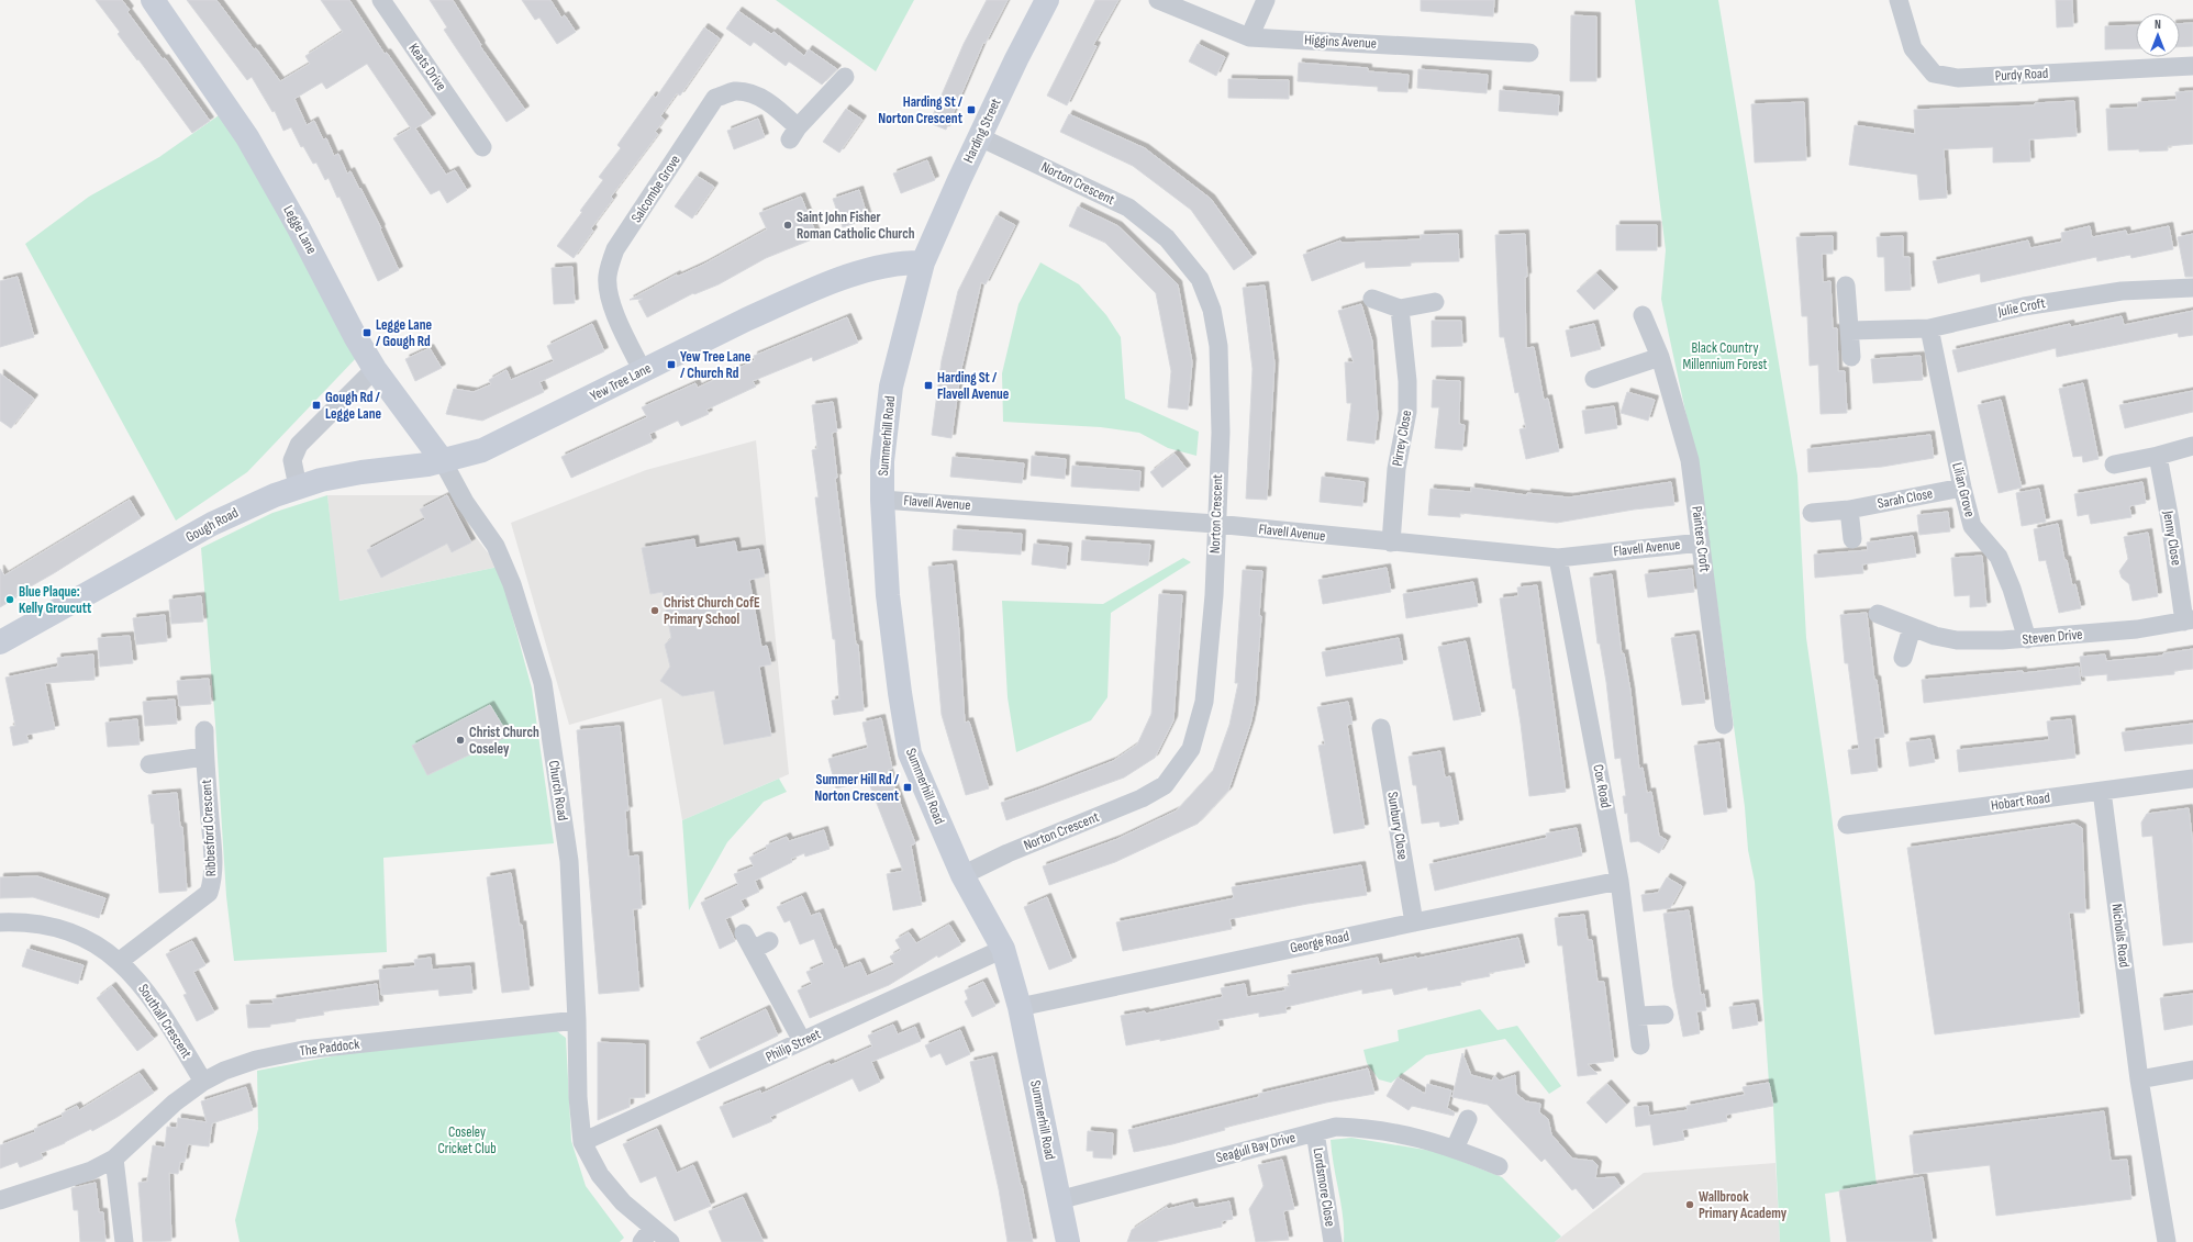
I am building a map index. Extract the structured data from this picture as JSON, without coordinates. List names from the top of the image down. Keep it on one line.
{"streets":{"main road":["Harding Street","Legge Lane","Yew Tree Lane","Summerhill Road","Gough Road"],"street":["Higgins Avenue","Keats Drive","Purdy Road","Norton Crescent","Salcombe Grove","Julie Croft","Pirrey Close","Lilian Grove","Sarah Close","Flavell Avenue","Jenny Close","Painters Croft","Steven Drive","Cox Road","Church Road","Hobart Road","Sunbury Close","Ribbesford Crescent","Nicholls Road","George Road","Southall Crescent","Philip Street","The Paddock","Seagull Bay Drive","Lordsmore Close"]},"crossings":[["Harding Street","Norton Crescent"],["Harding Street","Yew Tree Lane"],["Harding Street","Summerhill Road"],["Norton Crescent","Summerhill Road"],["Norton Crescent","Flavell Avenue"],["Salcombe Grove","Yew Tree Lane"],["Legge Lane","Yew Tree Lane"],["Legge Lane","Gough Road"],["Legge Lane","Church Road"],["Julie Croft","Lilian Grove"],["Yew Tree Lane","Summerhill Road"],["Yew Tree Lane","Gough Road"],["Yew Tree Lane","Church Road"],["Summerhill Road","Flavell Avenue"],["Summerhill Road","George Road"],["Summerhill Road","Philip Street"],["Summerhill Road","Seagull Bay Drive"],["Pirrey Close","Flavell Avenue"],["Lilian Grove","Sarah Close"],["Lilian Grove","Steven Drive"],["Flavell Avenue","Painters Croft"],["Flavell Avenue","Cox Road"],["Gough Road","Church Road"],["Jenny Close","Steven Drive"],["Cox Road","George Road"],["Church Road","Philip Street"],["Church Road","The Paddock"],["Hobart Road","Nicholls Road"],["Sunbury Close","George Road"],["Ribbesford Crescent","Southall Crescent"],["Southall Crescent","The Paddock"],["Seagull Bay Drive","Lordsmore Close"]],"parks":["Black Country Millennium Forest","Coseley Cricket Club"],"places":{"transit":["Harding St / Norton Crescent","Legge Lane / Gough Rd","Yew Tree Lane / Church Rd","Harding St / Flavell Avenue","Gough Rd / Legge Lane","Summer Hill Rd / Norton Crescent"],"other":["Saint John Fisher Roman Catholic Church","Blue Plaque: Kelly Groucutt","Christ Church CofE Primary School","Christ Church Coseley","Wallbrook Primary Academy"]},"north":"top"}
